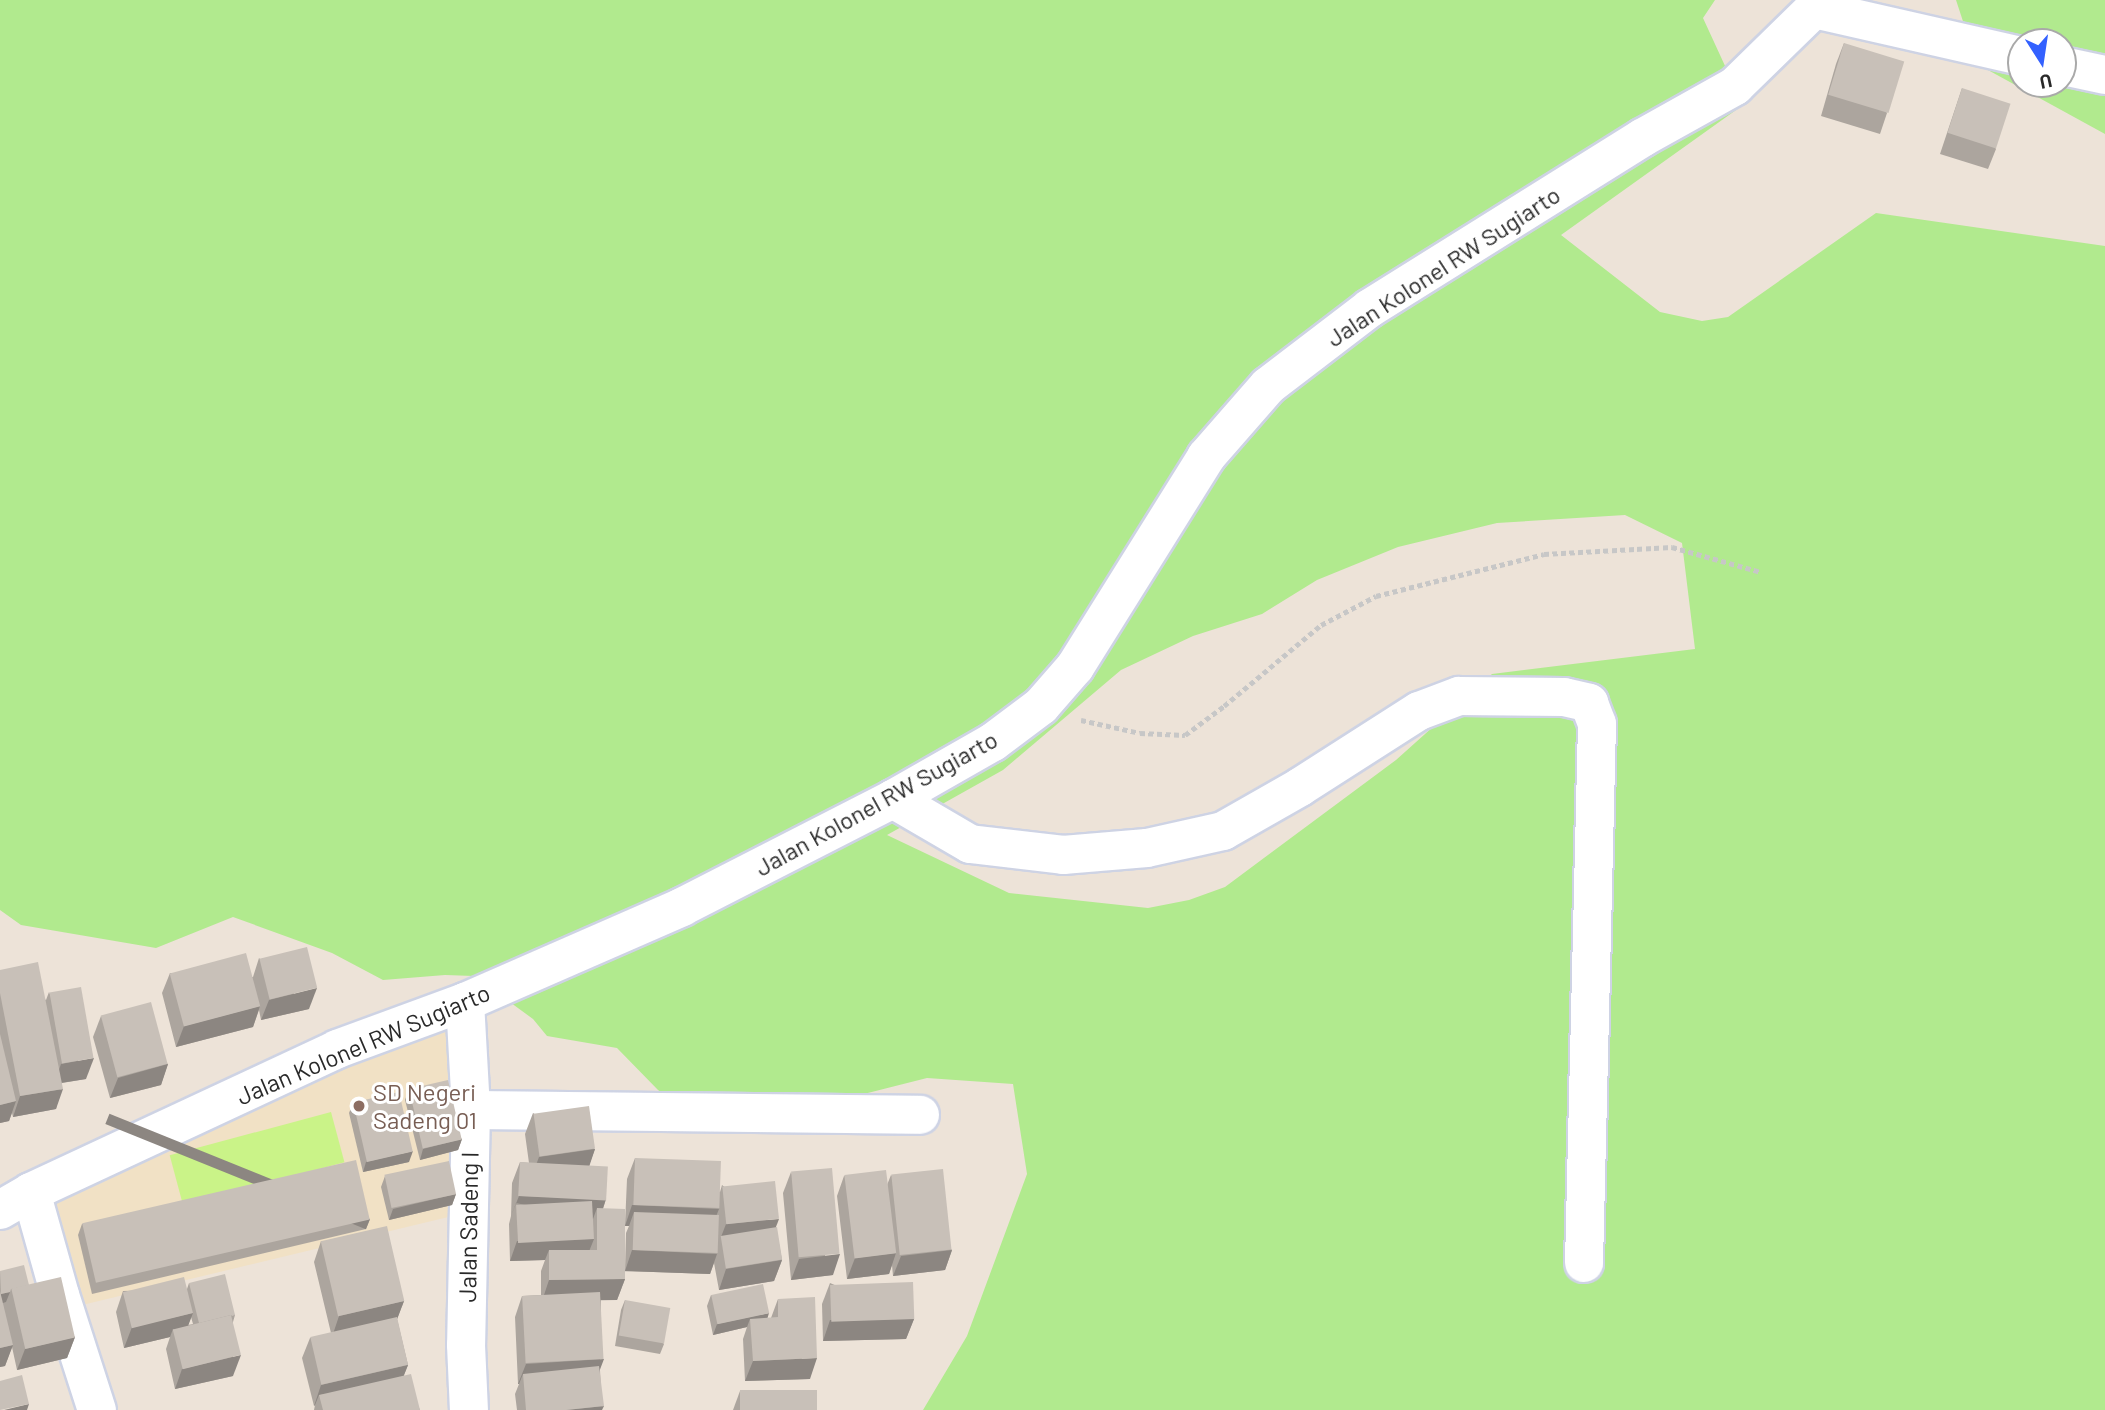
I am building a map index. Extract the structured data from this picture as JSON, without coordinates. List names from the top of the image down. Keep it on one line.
{"streets":{"street":["Jalan Kolonel RW Sugiarto","Jalan Sadeng I"]},"crossings":[["Jalan Kolonel RW Sugiarto","Jalan Sadeng I"]],"places":["SD Negeri Sadeng 01"],"north":"bottom"}
